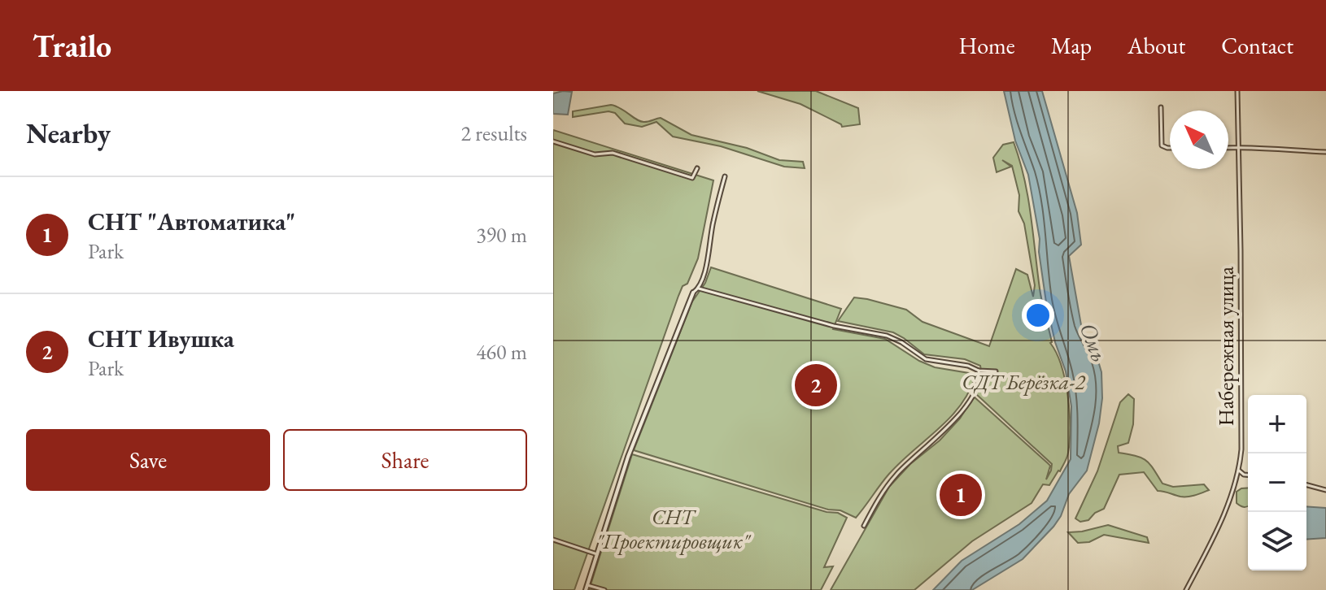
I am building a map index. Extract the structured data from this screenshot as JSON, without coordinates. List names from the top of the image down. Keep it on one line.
{"streets":{"street":["Набережная улица"]},"water":["Омь"],"parks":["СДТ Берёзка-2","СНТ \"Проектировщик\""],"north":"top left","page":{"header":"Trailo","nav":["Home","Map","About","Contact"],"heading":["Nearby","2 results"],"list":[{"mark":"1","name":"СНТ \"Автоматика\"","note":"Park","value":"390 m"},{"mark":"2","name":"СНТ Ивушка","note":"Park","value":"460 m"}],"pins":["2","1"],"map_buttons":["+","−"],"buttons":["Save","Share"]}}
